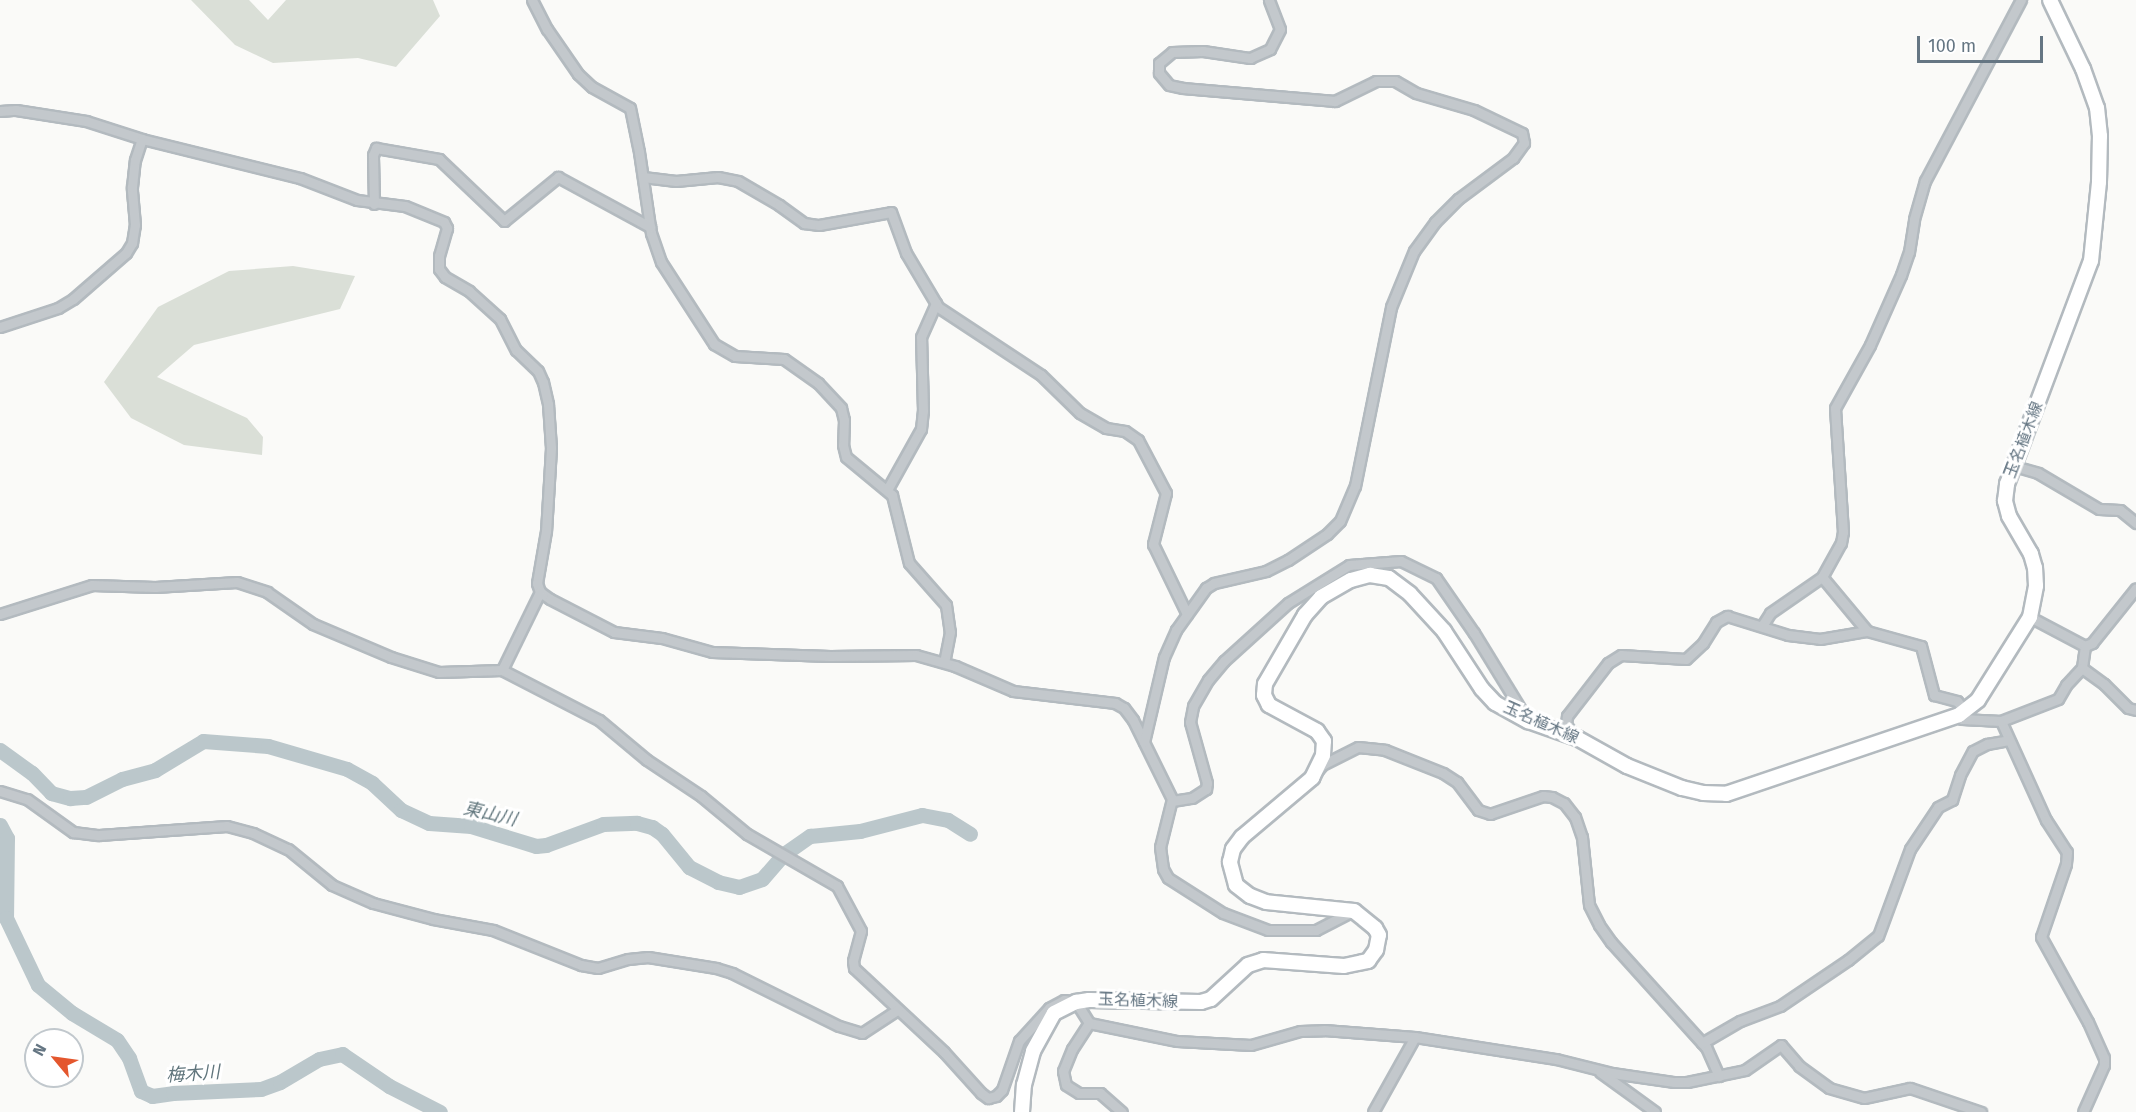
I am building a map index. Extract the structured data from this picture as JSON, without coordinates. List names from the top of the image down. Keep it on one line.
{"streets":{"main road":["玉名植木線"]},"water":["東山川","梅木川"],"scale_bar":"100 m","north":"top left"}
